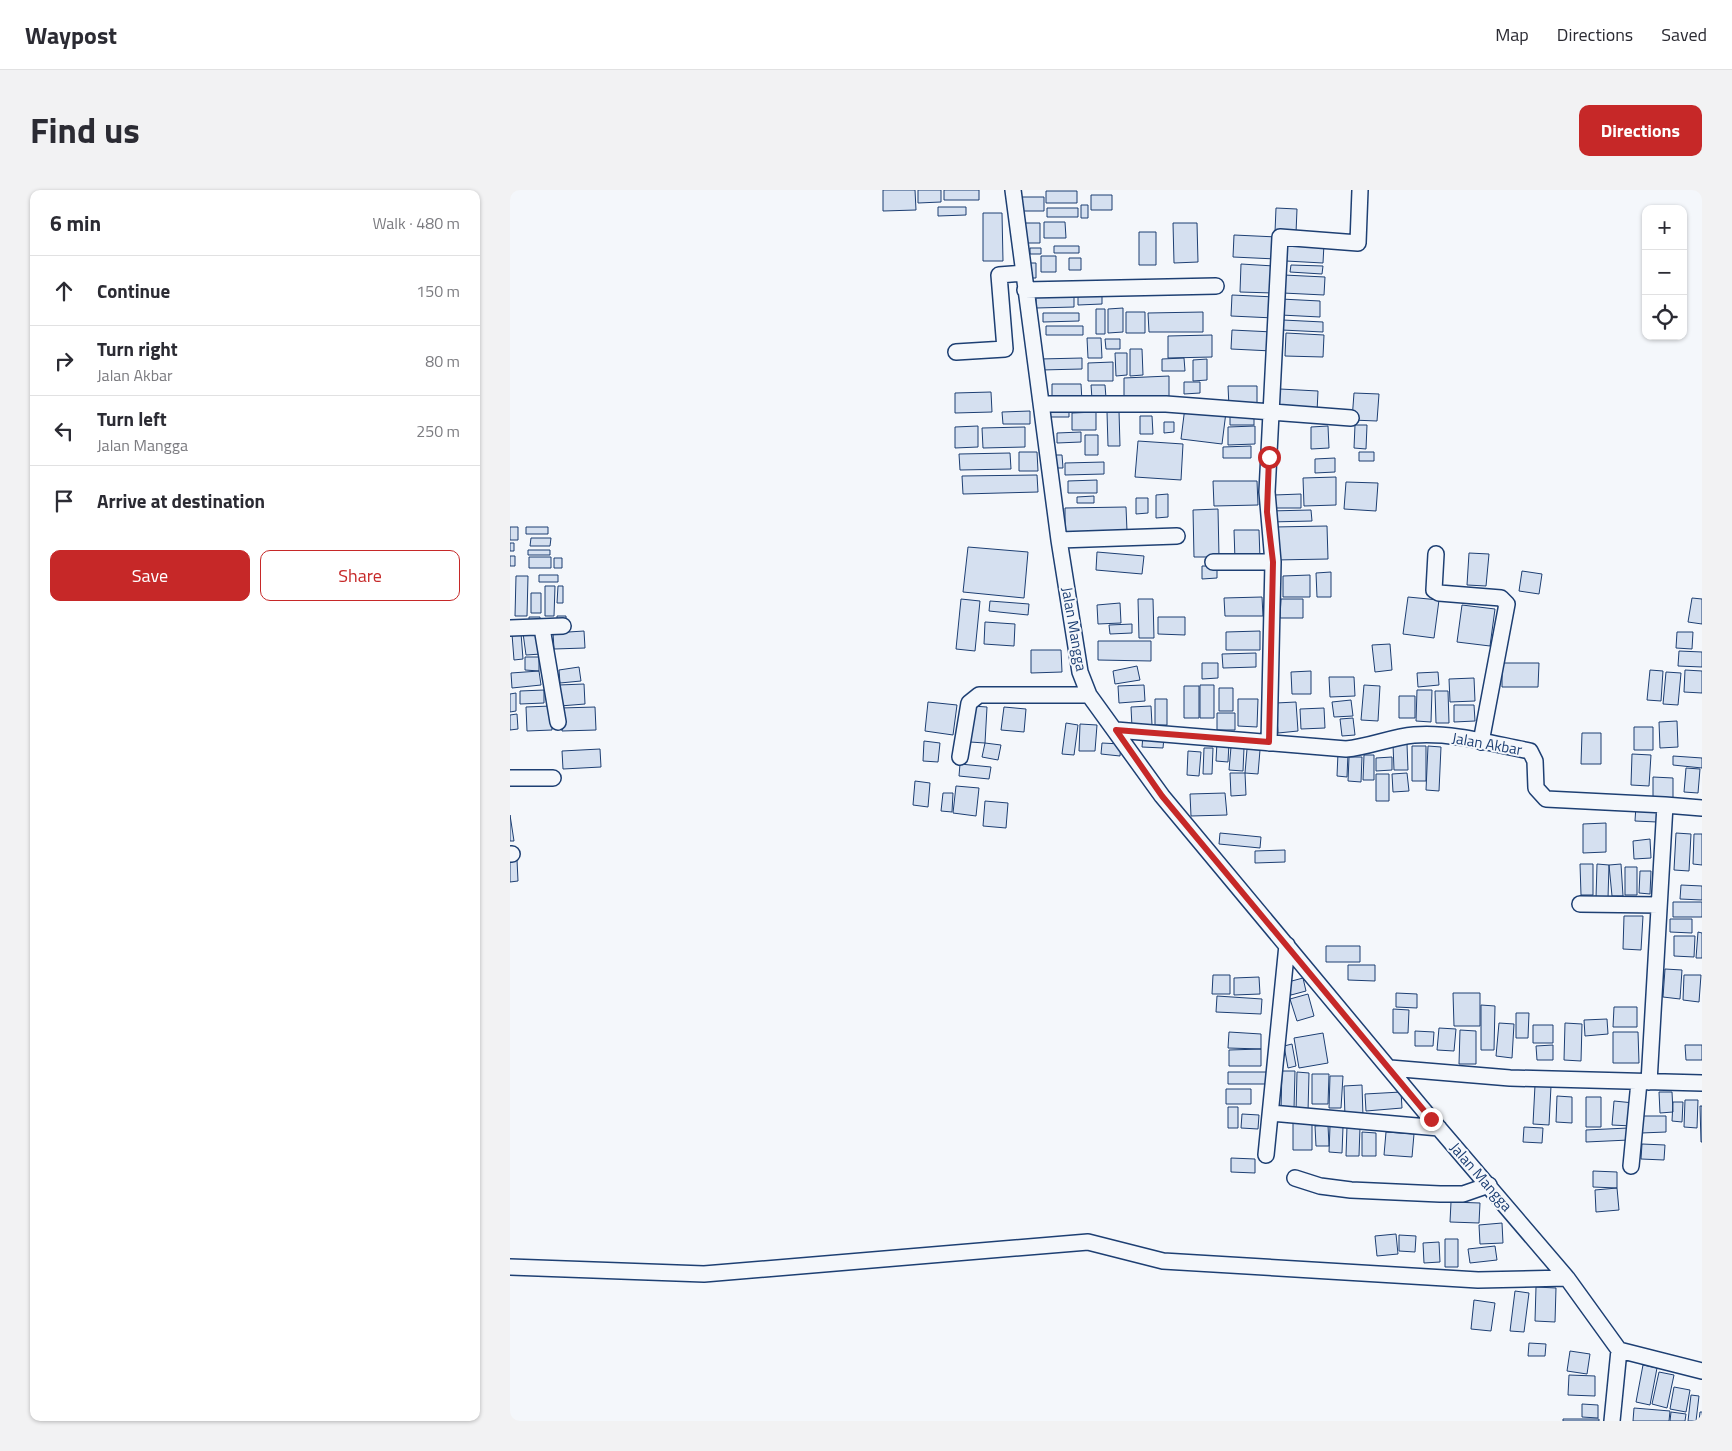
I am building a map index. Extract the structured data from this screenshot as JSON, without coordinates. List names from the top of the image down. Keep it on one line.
{"streets":{"street":["Jalan Mangga","Jalan Akbar"]},"crossings":[["Jalan Mangga","Jalan Akbar"]],"page":{"header":"Waypost","nav":["Map","Directions","Saved"],"title":"Find us","buttons":["Directions",["Save","Share"]],"heading":["6 min","Walk · 480 m"],"map_buttons":["+","−"],"list":[["Continue","150 m"],["Turn right","Jalan Akbar","80 m"],["Turn left","Jalan Mangga","250 m"],"Arrive at destination"]}}
